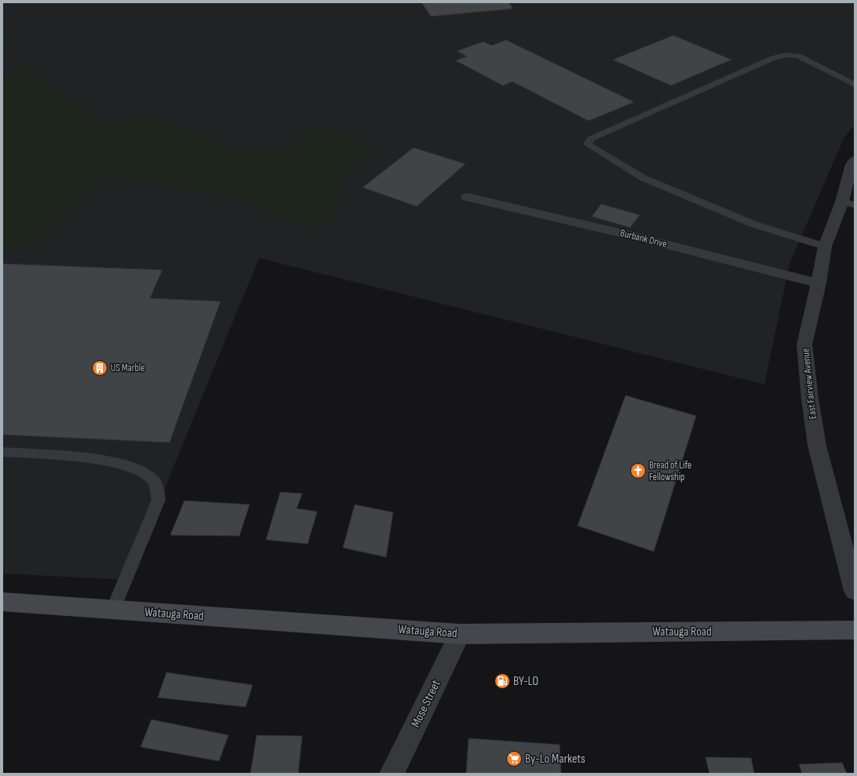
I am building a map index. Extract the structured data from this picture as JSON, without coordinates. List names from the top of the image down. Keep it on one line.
{"streets":{"main road":["Watauga Road"],"street":["Burbank Drive","East Fairview Avenue","Mose Street"]},"crossings":[["Burbank Drive","East Fairview Avenue"],["Watauga Road","Mose Street"]],"places":{"building":["US Marble"],"church":["Bread of Life Fellowship"],"fuel station":["BY-LO"],"supermarket":["By-Lo Markets"]}}
